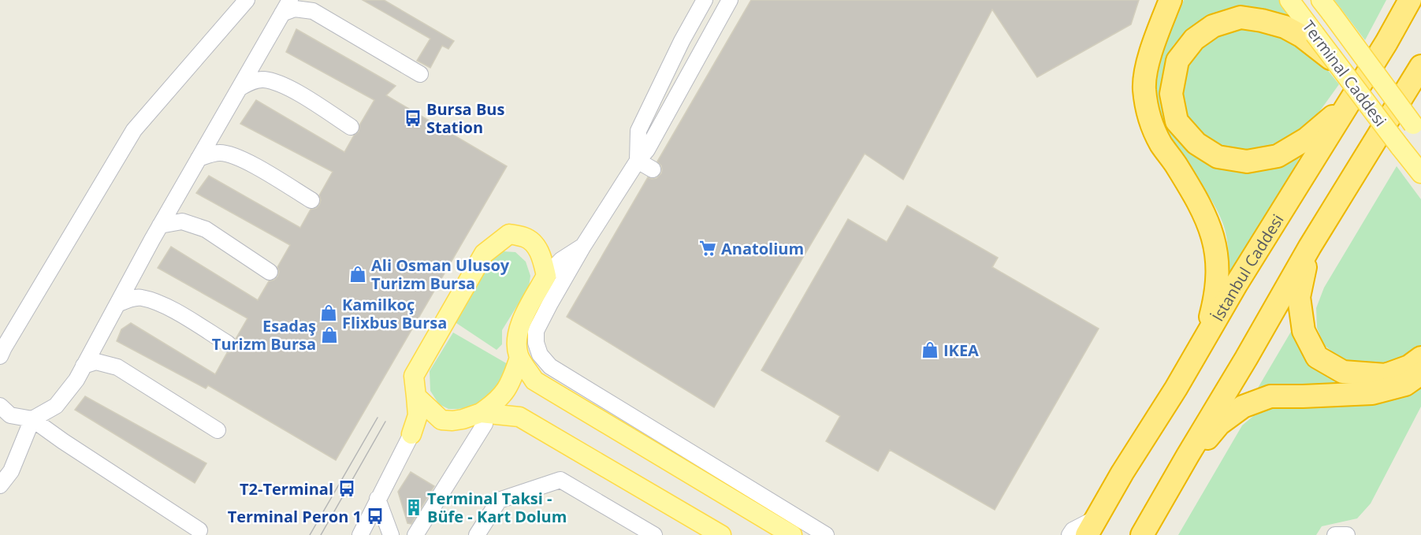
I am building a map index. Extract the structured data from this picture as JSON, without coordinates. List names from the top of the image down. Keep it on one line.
{"streets":{"highway":["İstanbul Caddesi"],"main road":["Terminal Caddesi"]},"places":{"bus stop":["Bursa Bus Station","T2-Terminal","Terminal Peron 1"],"supermarket":["Anatolium"],"shop":["Ali Osman Ulusoy Turizm Bursa","Kamilkoç Flixbus Bursa","Esadaş Turizm Bursa","IKEA"],"building":["Terminal Taksi - Büfe - Kart Dolum"]}}
